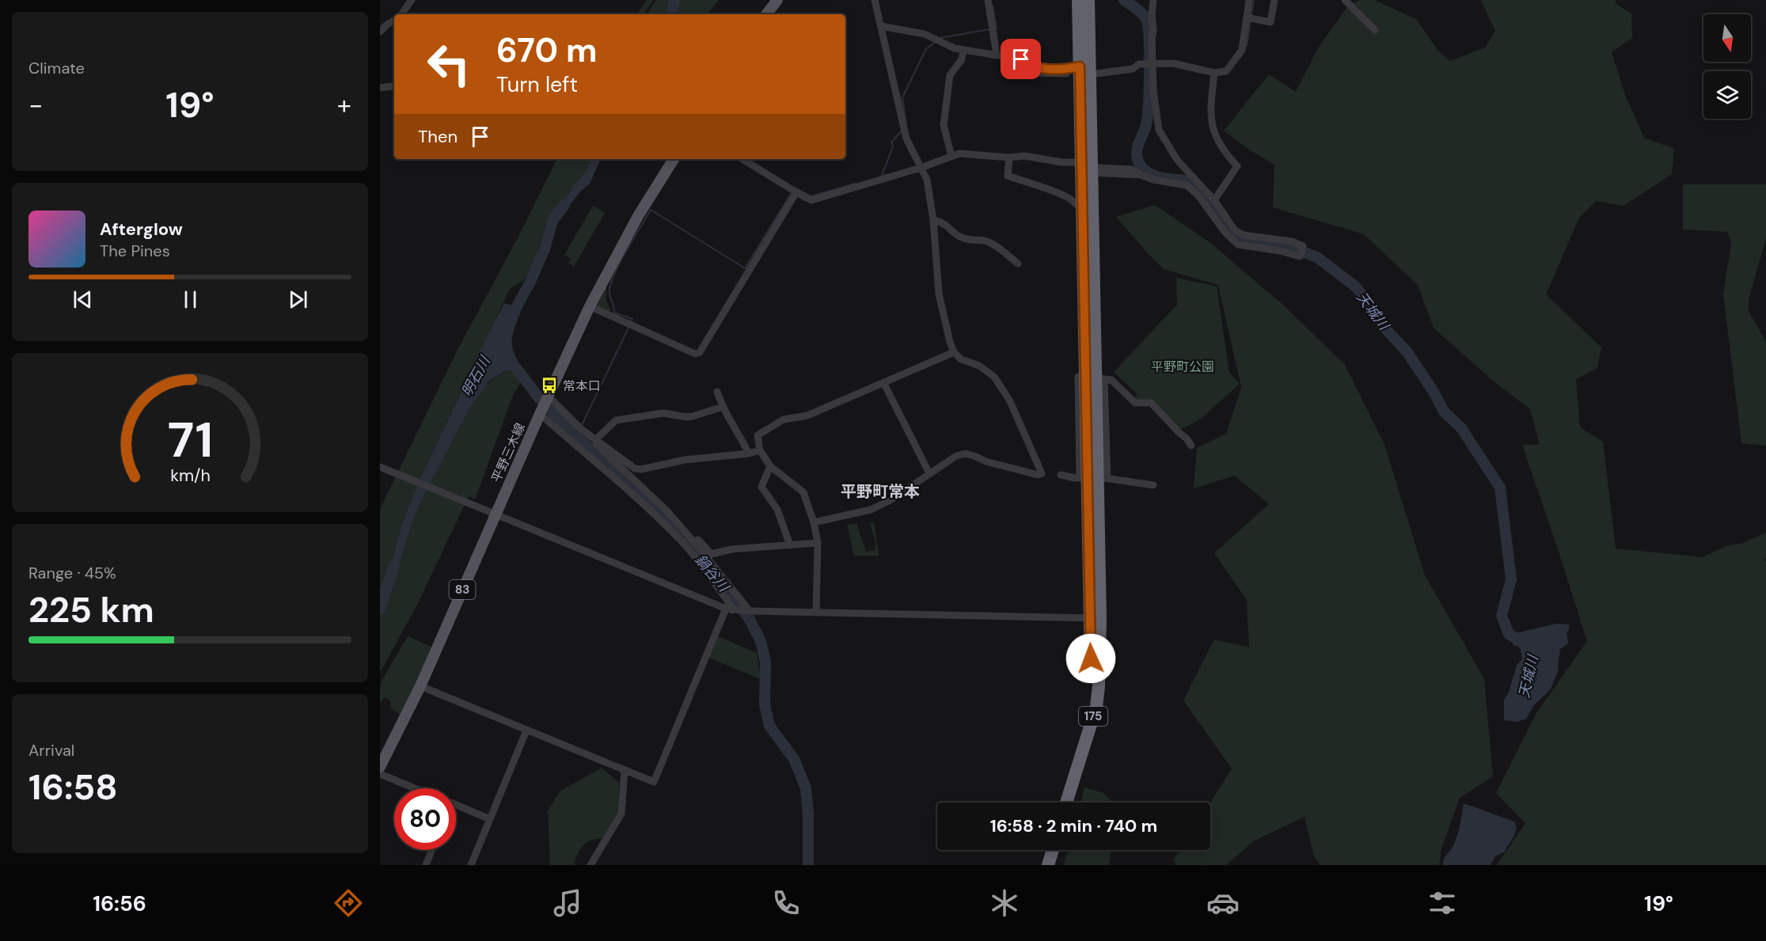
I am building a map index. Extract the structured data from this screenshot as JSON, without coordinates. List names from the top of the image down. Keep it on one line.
{"streets":{"highway":["175"],"main road":["平野三木線","83"]},"districts":["平野町常本"],"water":["天城川","明石川","鍋谷川"],"parks":["平野町公園"],"places":{"bus stop":["常本口"]},"north":"bottom","page":{"tile":["Climate",["Range · 45%","225 km"],["Arrival","16:58"]],"turn":["670 m","Turn left"],"heat":["−","19°","+"],"then":"Then","song":["Afterglow","The Pines"],"limit":"80","trip":"16:58 · 2 min · 740 m","tabs":["16:56","19°"],"gauge":["71","km/h"]}}
